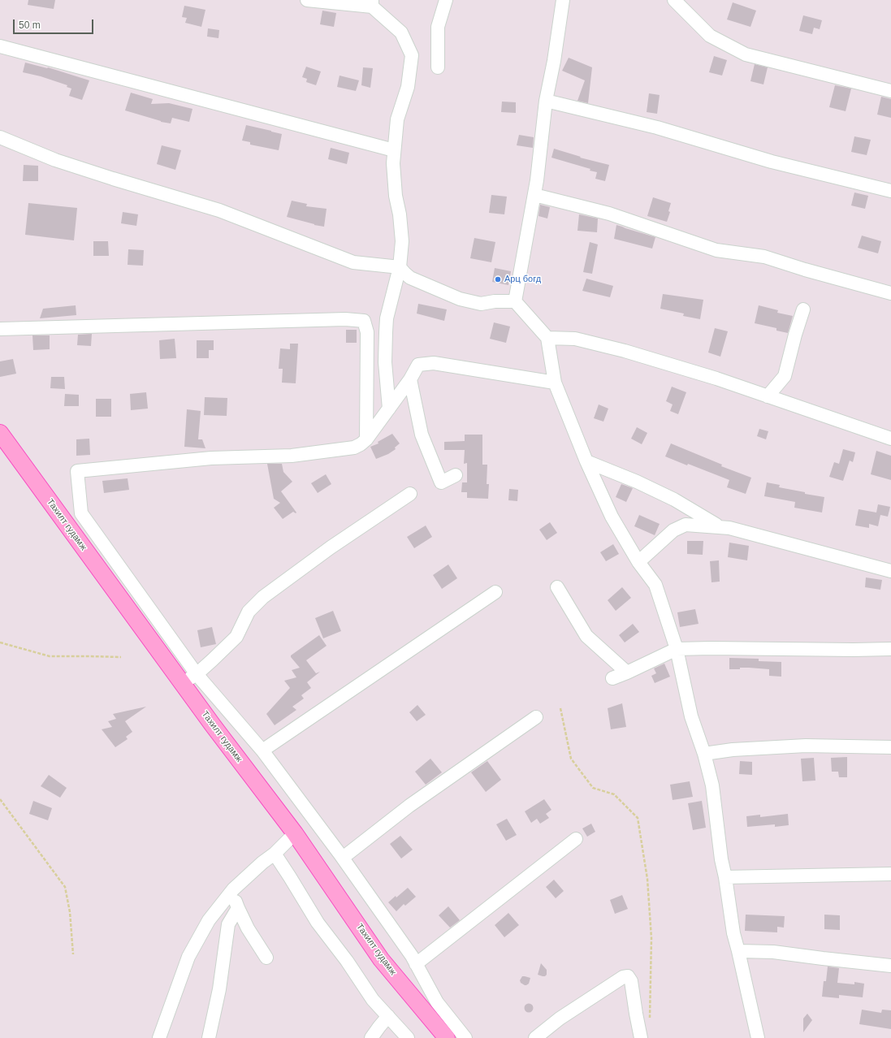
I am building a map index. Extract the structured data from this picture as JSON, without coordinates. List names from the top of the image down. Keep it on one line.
{"streets":{"main road":["Тахилт гудамж"]},"places":["Арц богд"],"scale_bar":"50 m"}
